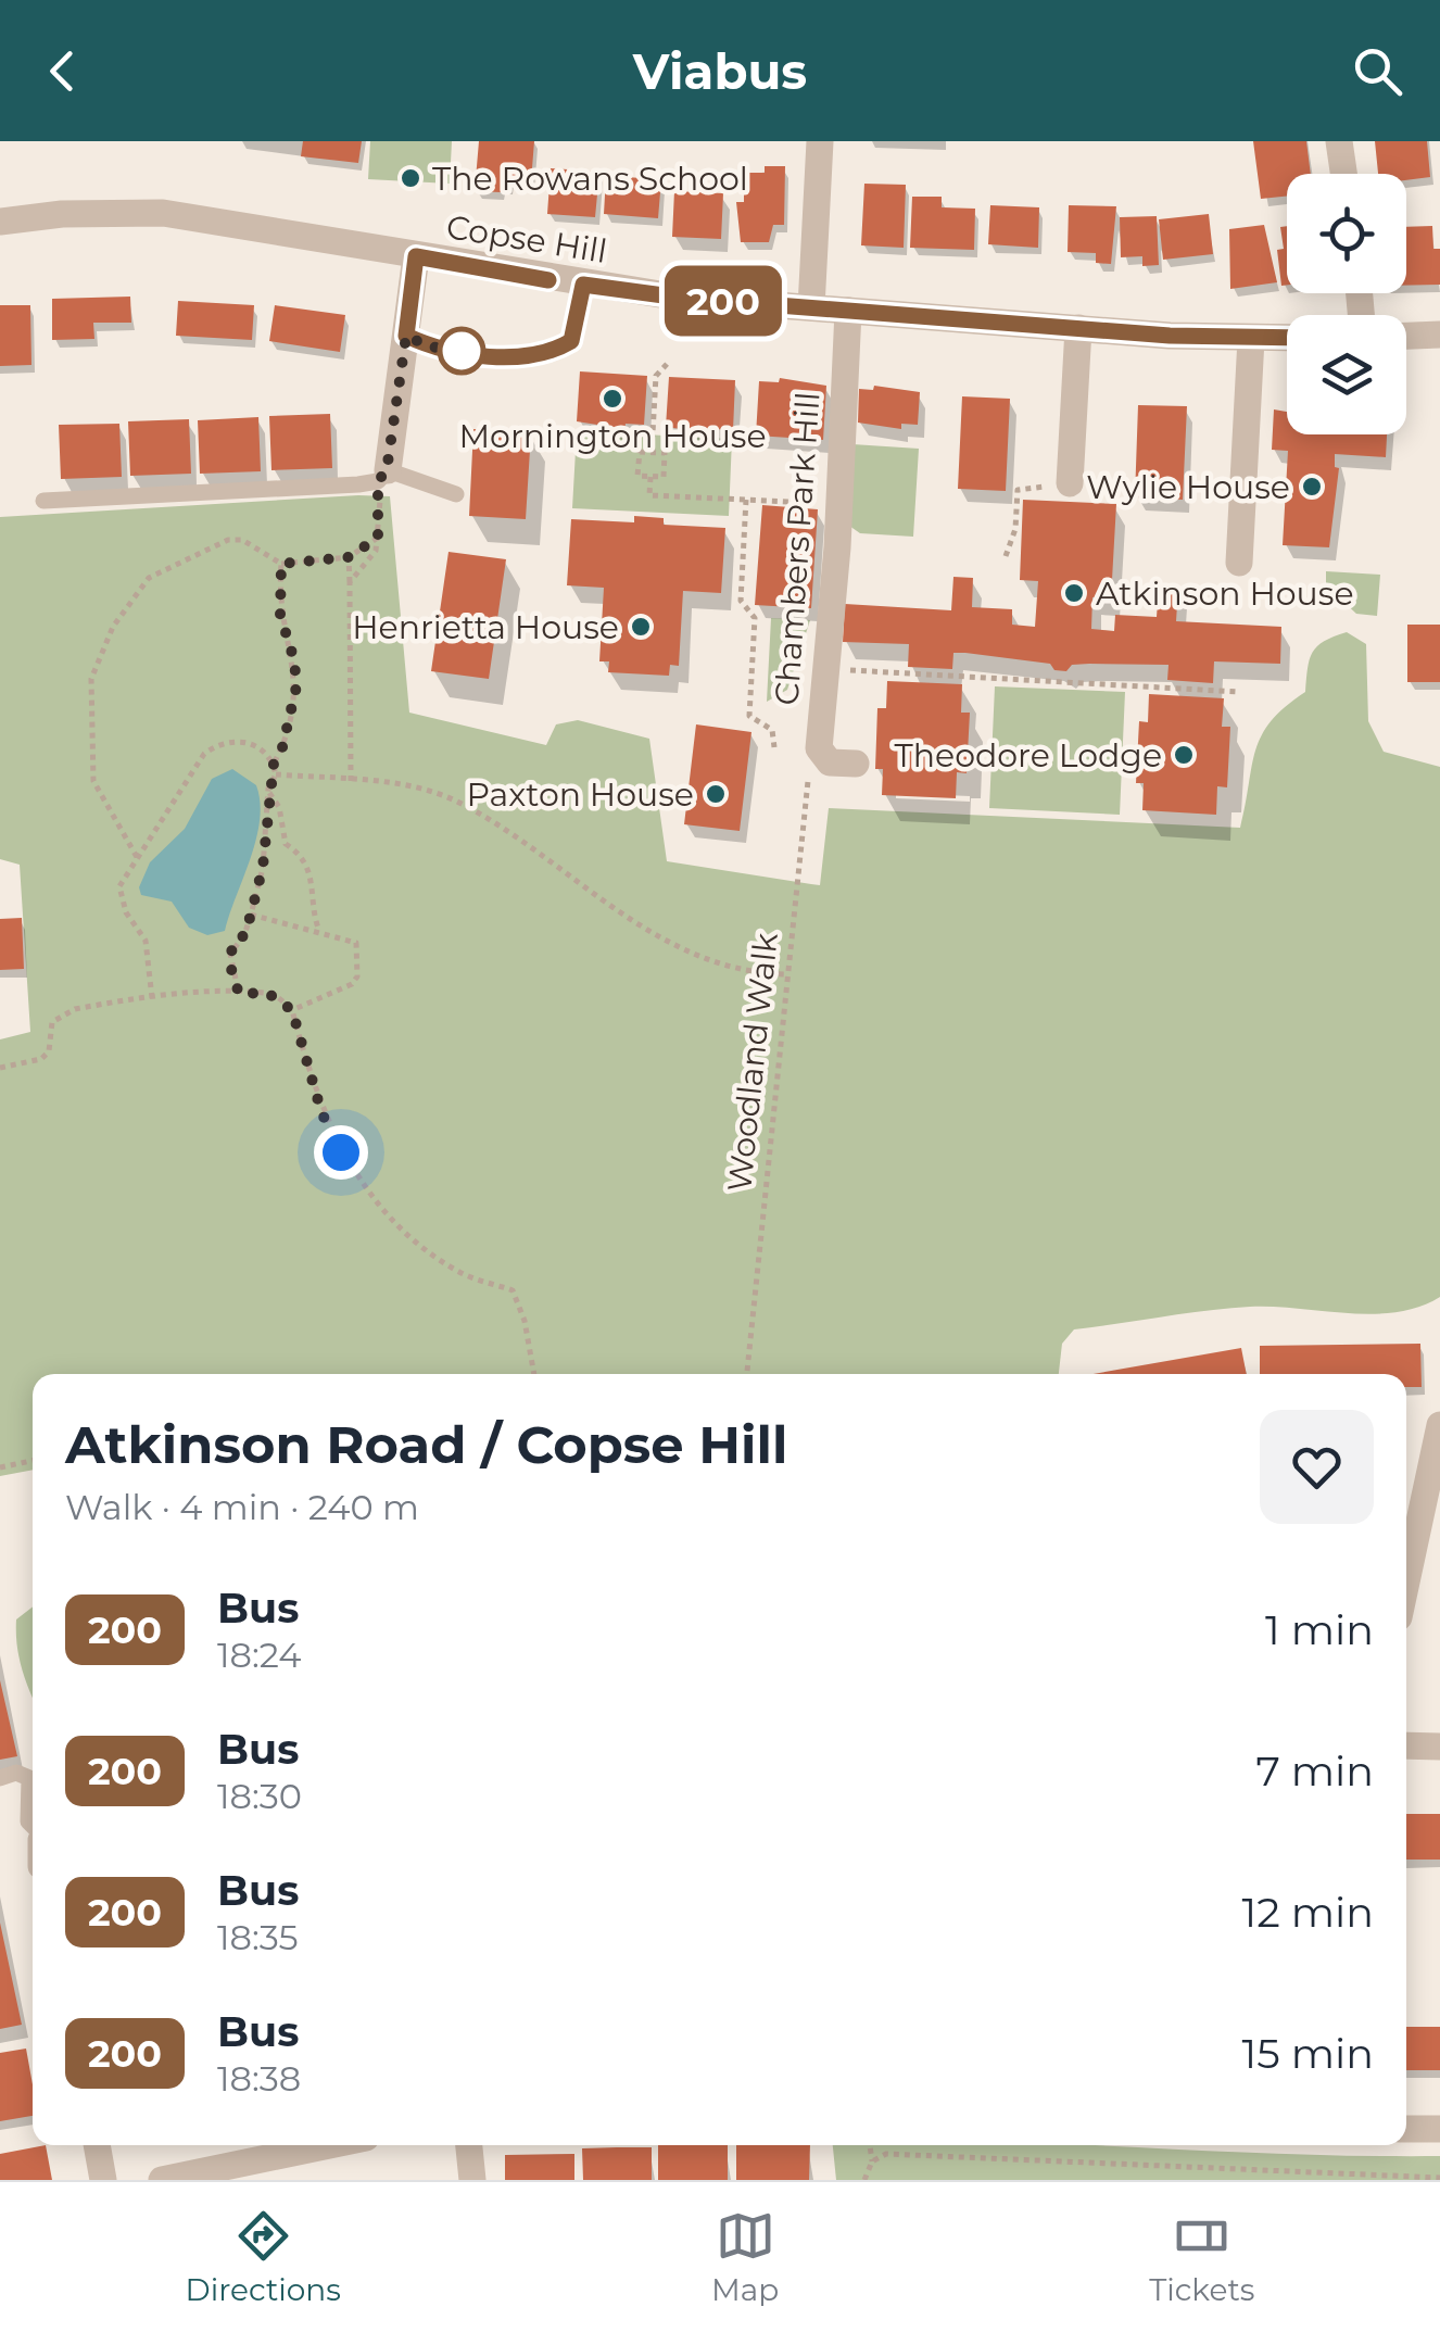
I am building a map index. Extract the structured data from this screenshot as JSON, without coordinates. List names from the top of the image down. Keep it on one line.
{"streets":{"street":["Copse Hill","Chambers Park Hill"],"path":["Woodland Walk"]},"crossings":[["Copse Hill","Chambers Park Hill"],["Chambers Park Hill","Woodland Walk"]],"places":["The Rowans School","Mornington House","Wylie House","Atkinson House","Henrietta House","Theodore Lodge","Paxton House"],"lines":["bus line 200"],"page":{"header":"Viabus","on_map":"200","heading":["Atkinson Road / Copse Hill","Walk · 4 min · 240 m"],"list":[{"mark":"200","name":"Bus","note":"18:24","value":"1 min"},{"mark":"200","name":"Bus","note":"18:30","value":"7 min"},{"mark":"200","name":"Bus","note":"18:35","value":"12 min"},{"mark":"200","name":"Bus","note":"18:38","value":"15 min"}],"tabs":["Directions","Map","Tickets"]}}
